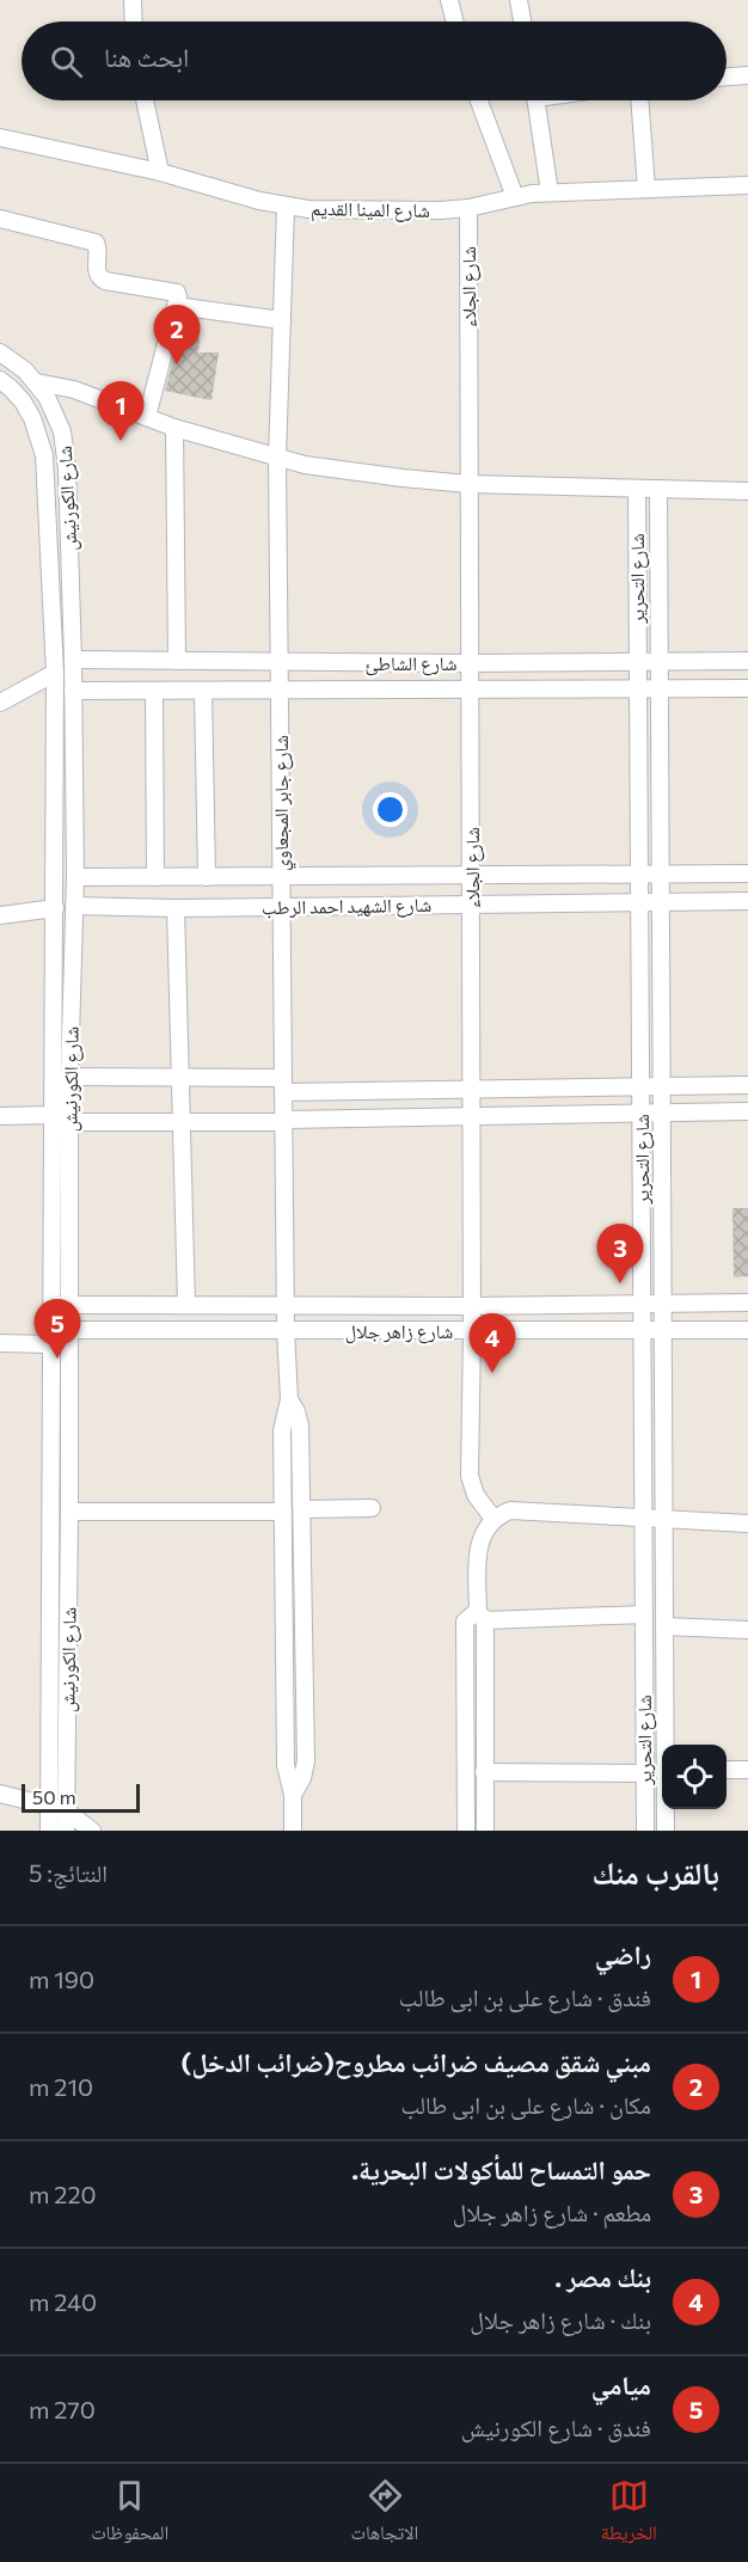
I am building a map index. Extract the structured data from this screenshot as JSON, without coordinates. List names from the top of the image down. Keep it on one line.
{"streets":{"street":["شارع المينا القديم","شارع الجلاء","شارع الكورنيش","شارع التحرير","شارع الشاطئ","شارع جابر المجعاوي","شارع الشهيد احمد الرطب","شارع زاهر جلال"]},"crossings":[["شارع المينا القديم","شارع الجلاء"],["شارع المينا القديم","شارع جابر المجعاوي"],["شارع الجلاء","شارع الشاطئ"],["شارع الجلاء","شارع الشهيد احمد الرطب"],["شارع الجلاء","شارع زاهر جلال"],["شارع الكورنيش","شارع الشاطئ"],["شارع الكورنيش","شارع الشهيد احمد الرطب"],["شارع الكورنيش","شارع زاهر جلال"],["شارع التحرير","شارع الشاطئ"],["شارع التحرير","شارع الشهيد احمد الرطب"],["شارع التحرير","شارع زاهر جلال"],["شارع الشاطئ","شارع جابر المجعاوي"],["شارع جابر المجعاوي","شارع الشهيد احمد الرطب"],["شارع جابر المجعاوي","شارع زاهر جلال"]],"scale_bar":"50 m","page":{"search":"ابحث هنا","pins":["2","1","3","5","4"],"scale":"50 m","heading":["بالقرب منك","النتائج: 5"],"list":[{"mark":"1","name":"راضي","note":"فندق · شارع على بن ابى طالب","value":"190 m"},{"mark":"2","name":"مبني شقق مصيف ضرائب مطروح(ضرائب الدخل)","note":"مكان · شارع على بن ابى طالب","value":"210 m"},{"mark":"3","name":"حمو التمساح للمأكولات البحرية.","note":"مطعم · شارع زاهر جلال","value":"220 m"},{"mark":"4","name":"بنك مصر .","note":"بنك · شارع زاهر جلال","value":"240 m"},{"mark":"5","name":"ميامي","note":"فندق · شارع الكورنيش","value":"270 m"}],"nav":["الخريطة","الاتجاهات","المحفوظات"]}}
